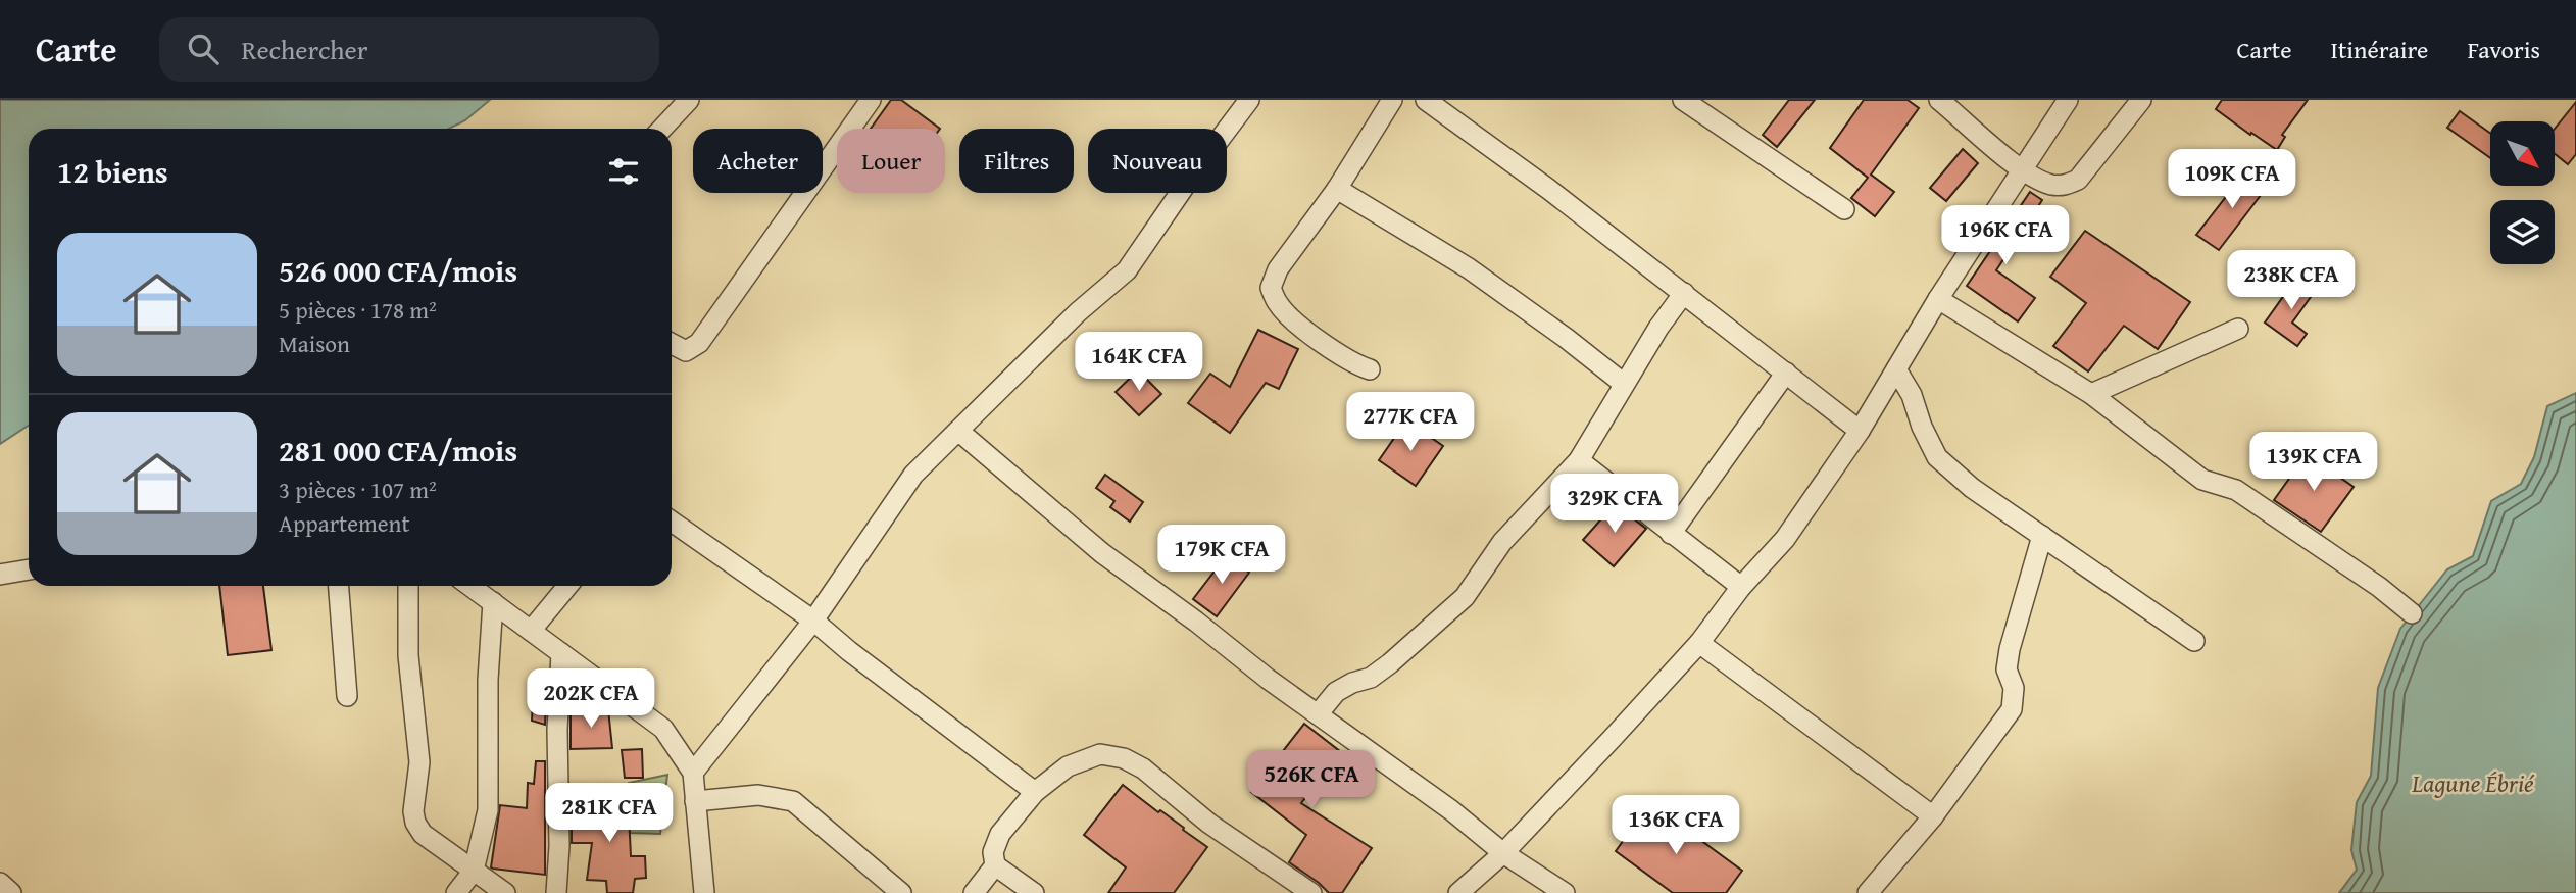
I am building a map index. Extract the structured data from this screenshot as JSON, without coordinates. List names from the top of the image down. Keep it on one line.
{"water":["Lagune Ébrié"],"north":"bottom right","page":{"header":"Carte","search":"Rechercher","nav":["Carte","Itinéraire","Favoris"],"chip":["Acheter","Louer","Filtres","Nouveau"],"heading":"12 biens","price":["109K CFA","196K CFA","238K CFA","164K CFA","277K CFA","139K CFA","329K CFA","179K CFA","202K CFA","526K CFA","281K CFA","136K CFA"],"list":[{"name":"526 000 CFA/mois","note":"5 pièces · 178 m² · Maison"},{"name":"281 000 CFA/mois","note":"3 pièces · 107 m² · Appartement"}]}}
